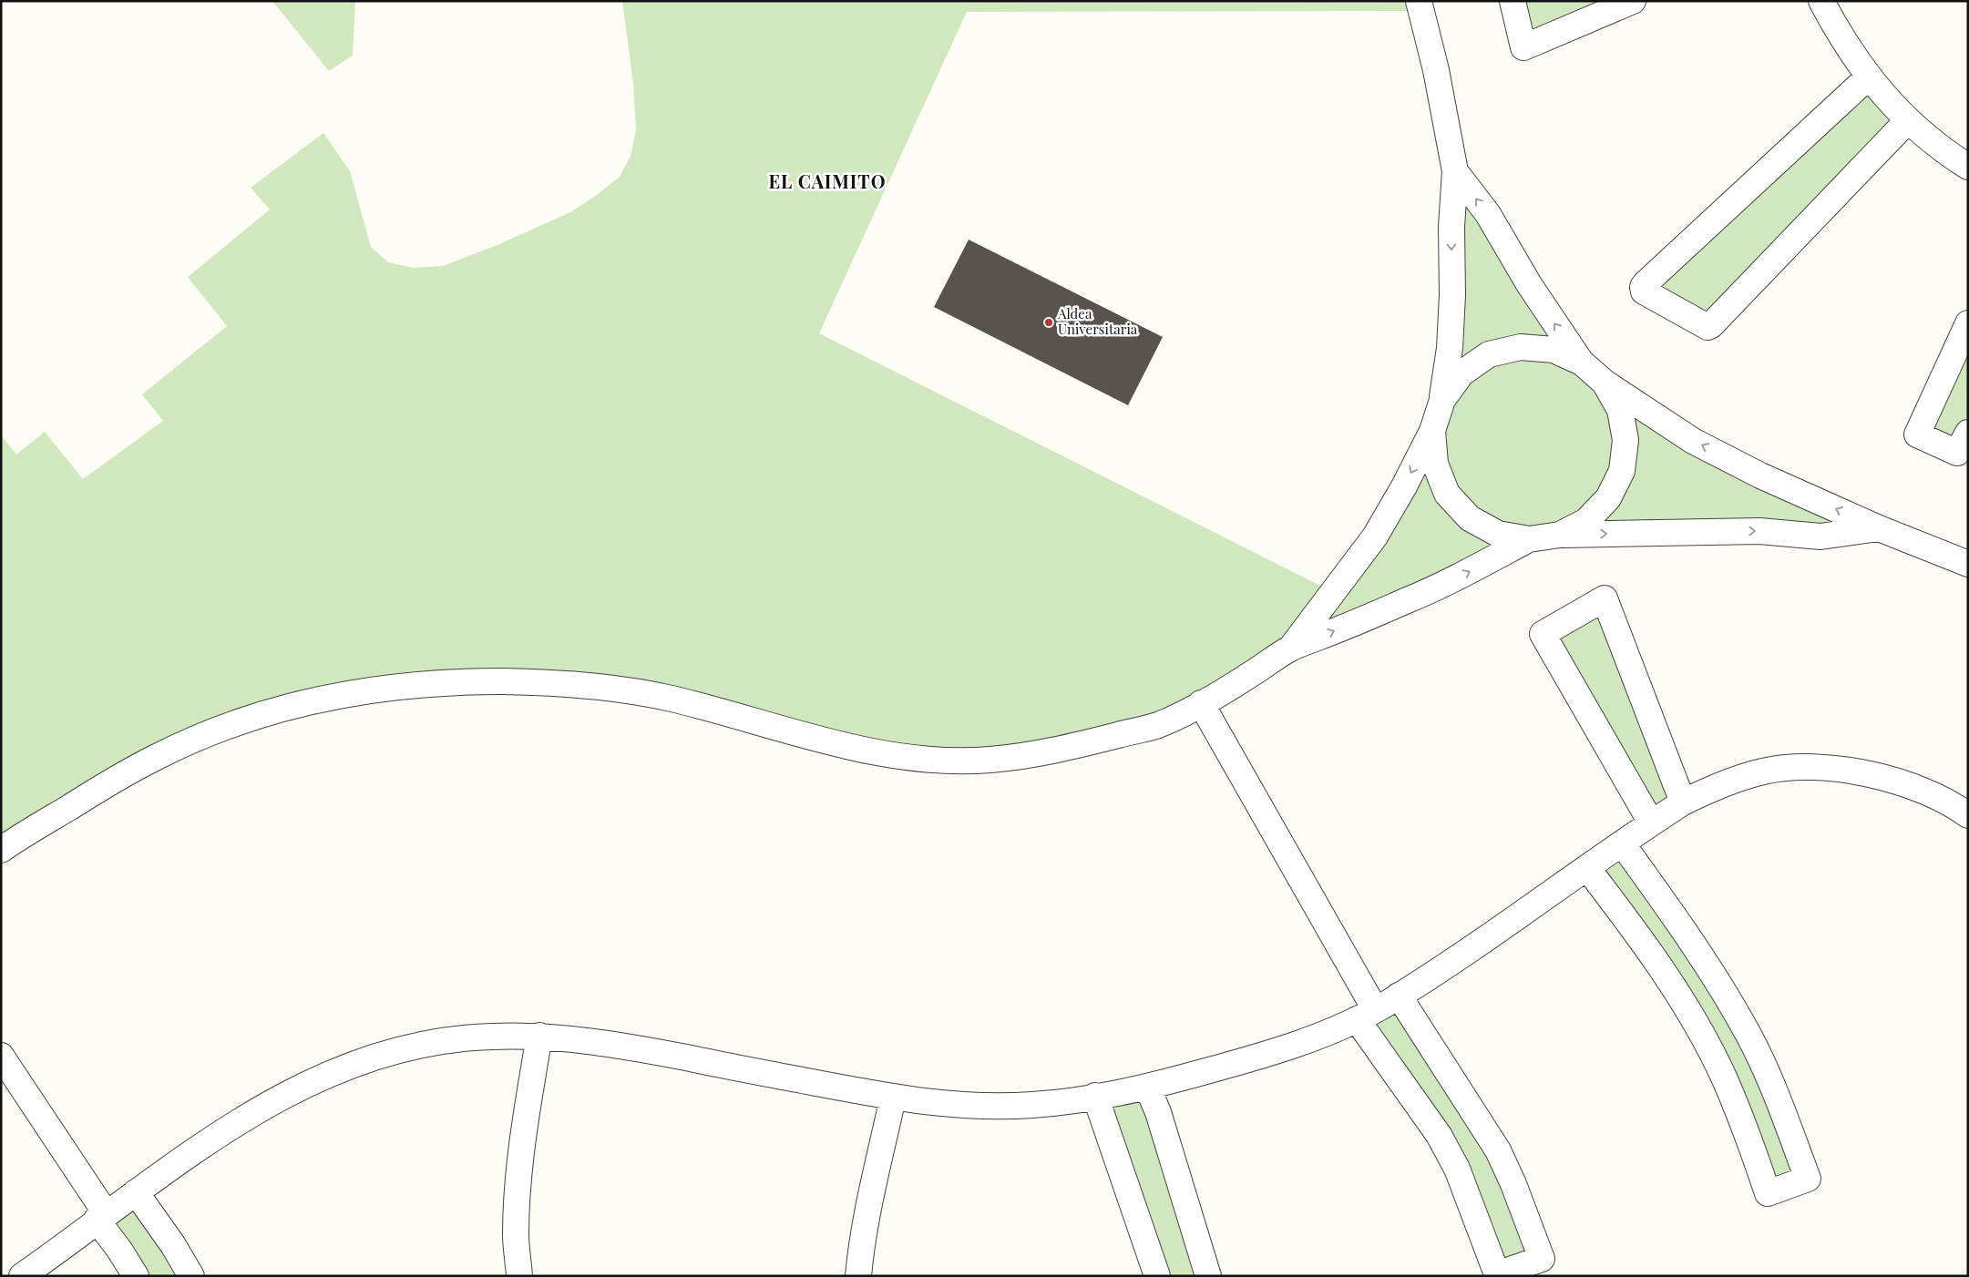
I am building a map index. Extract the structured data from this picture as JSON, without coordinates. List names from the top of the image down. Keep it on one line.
{"districts":["EL CAIMITO"],"places":["Aldea Universitaria"]}
